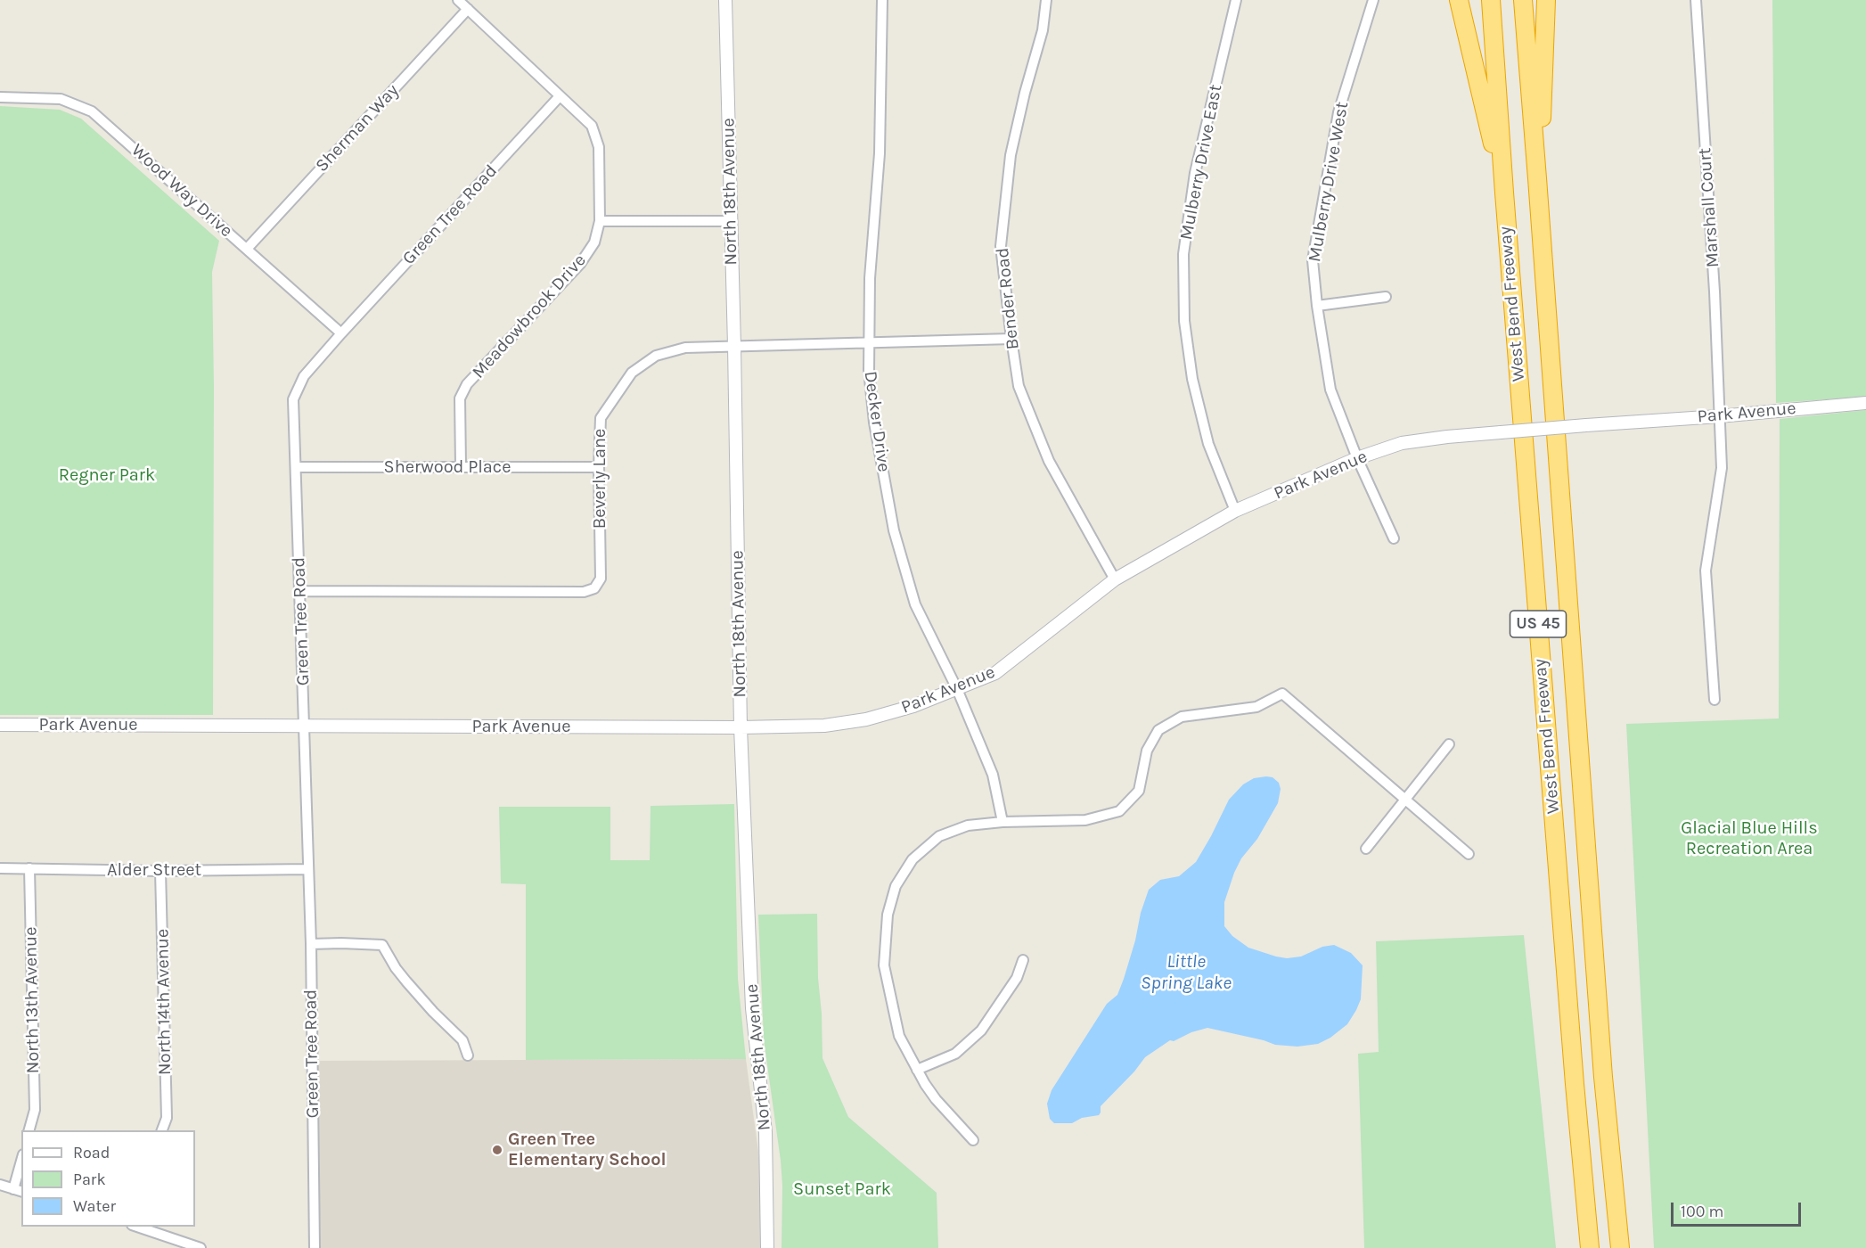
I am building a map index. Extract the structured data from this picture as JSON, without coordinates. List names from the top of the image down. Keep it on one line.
{"streets":{"highway":["West Bend Freeway","US 45"],"street":["Sherman Way","Mulberry Drive East","Mulberry Drive West","Wood Way Drive","North 18th Avenue","Marshall Court","Green Tree Road","Bender Road","Meadowbrook Drive","Park Avenue","Decker Drive","Sherwood Place","Beverly Lane","Alder Street","North 13th Avenue","North 14th Avenue"]},"crossings":[["Sherman Way","Wood Way Drive"],["Sherman Way","Meadowbrook Drive"],["Mulberry Drive East","Park Avenue"],["Mulberry Drive West","Park Avenue"],["Wood Way Drive","Green Tree Road"],["North 18th Avenue","Park Avenue"],["North 18th Avenue","Beverly Lane"],["Marshall Court","Park Avenue"],["Green Tree Road","Meadowbrook Drive"],["Green Tree Road","Park Avenue"],["Green Tree Road","Sherwood Place"],["Green Tree Road","Beverly Lane"],["Green Tree Road","Alder Street"],["Bender Road","Park Avenue"],["Bender Road","Beverly Lane"],["Meadowbrook Drive","Sherwood Place"],["Park Avenue","Decker Drive"],["Decker Drive","Beverly Lane"],["Sherwood Place","Beverly Lane"],["Alder Street","North 13th Avenue"],["Alder Street","North 14th Avenue"]],"water":["Little Spring Lake"],"parks":["Regner Park","Glacial Blue Hills Recreation Area","Sunset Park"],"places":["Green Tree Elementary School"],"legend":["Road","Park","Water"],"scale_bar":"100 m"}
